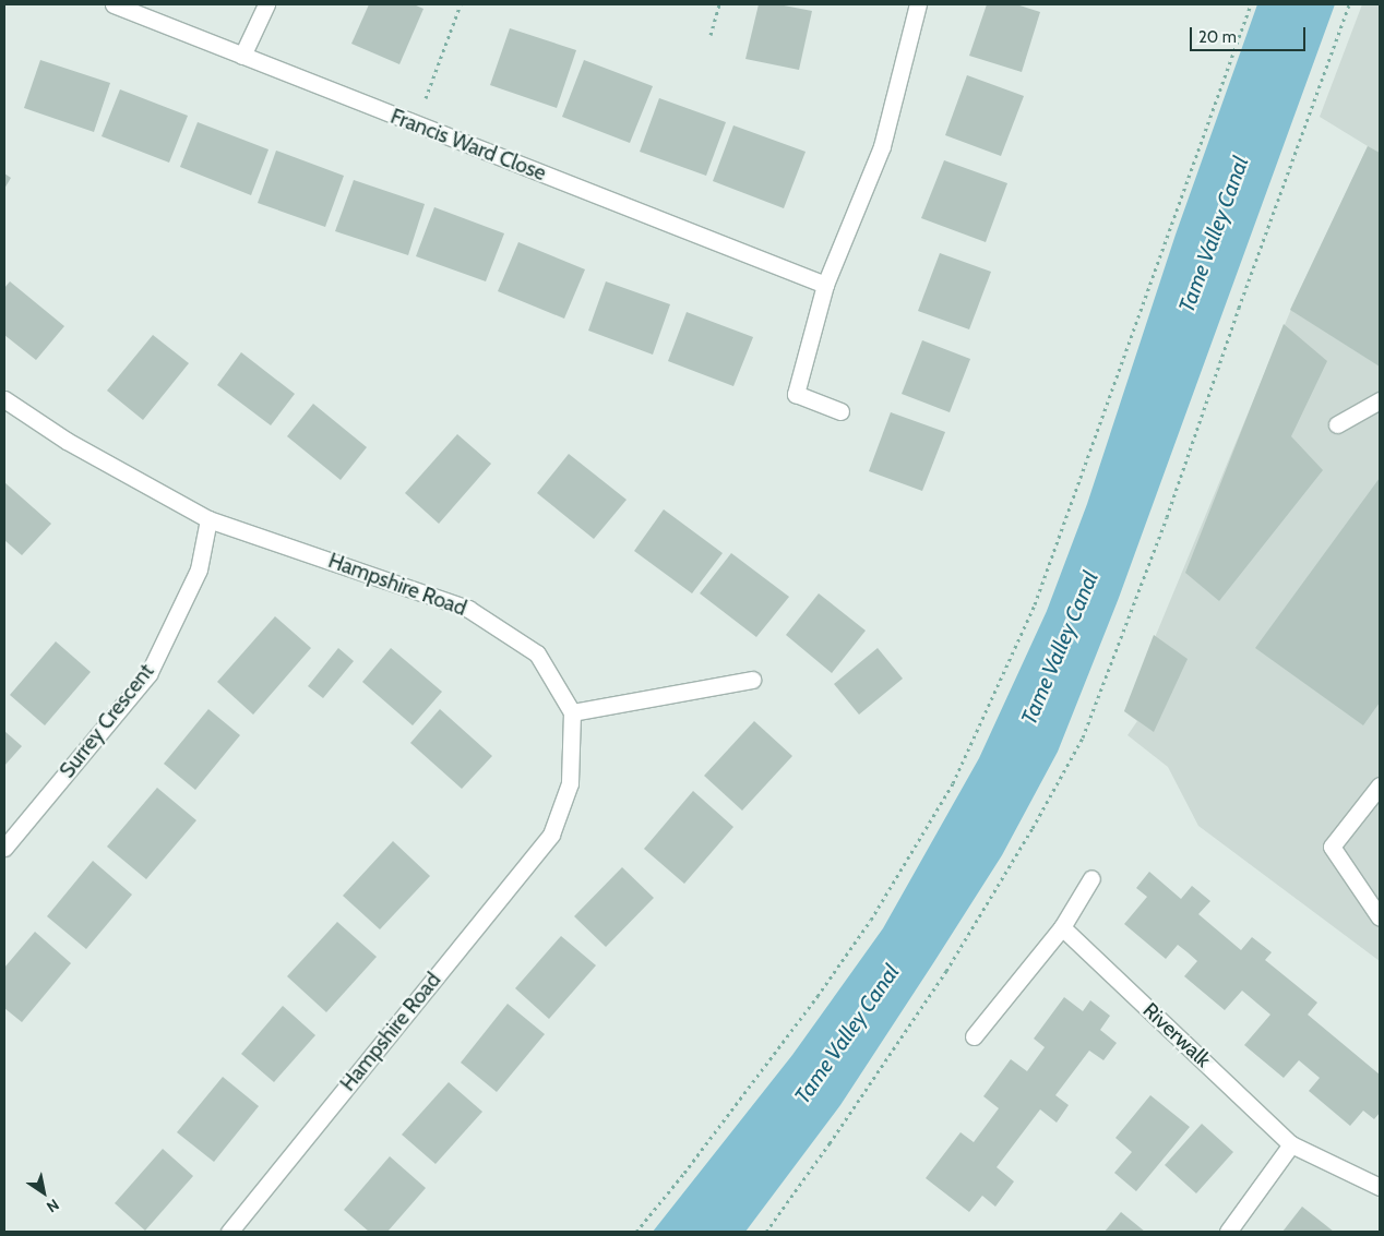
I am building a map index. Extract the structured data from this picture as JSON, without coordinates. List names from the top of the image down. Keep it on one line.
{"streets":{"street":["Francis Ward Close","Hampshire Road","Surrey Crescent","Riverwalk"]},"crossings":[["Hampshire Road","Surrey Crescent"]],"water":["Tame Valley Canal"],"scale_bar":"20 m","north":"bottom right"}
